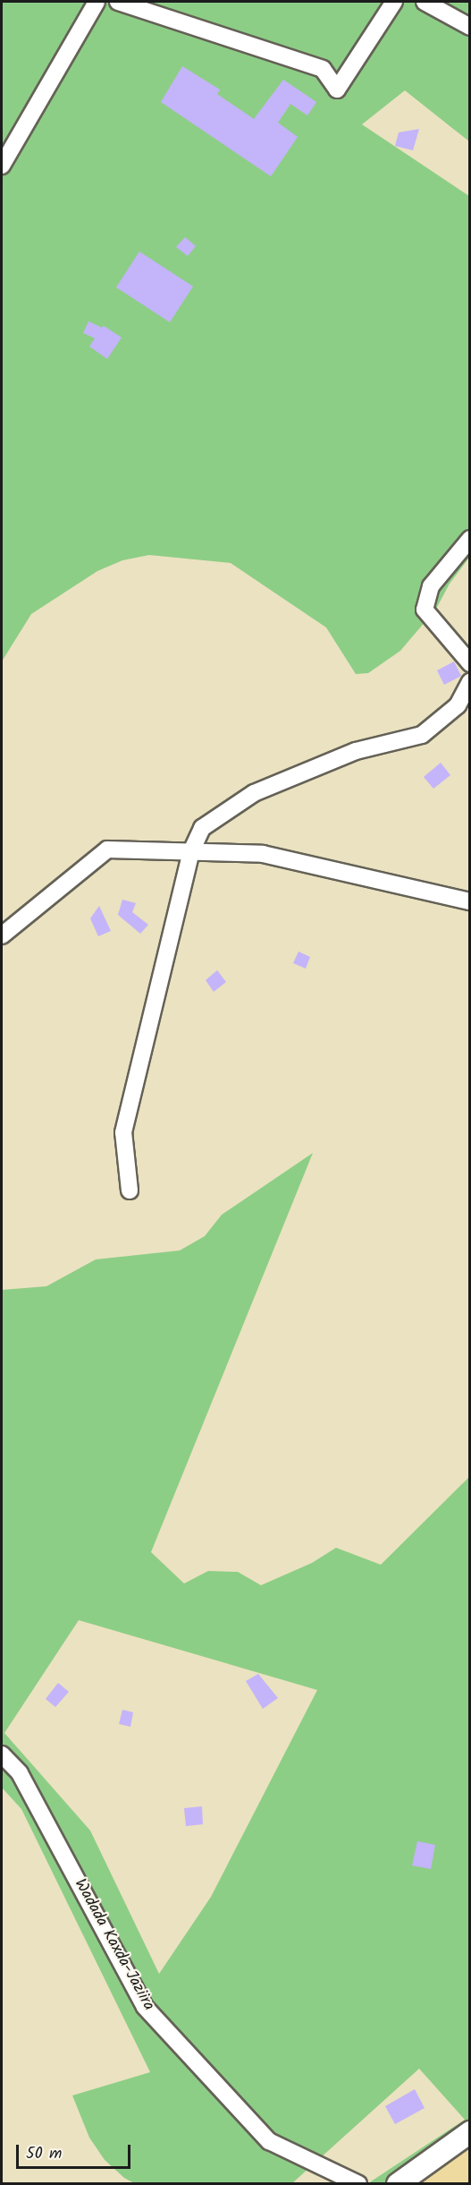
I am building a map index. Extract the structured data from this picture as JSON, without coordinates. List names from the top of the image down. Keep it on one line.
{"streets":{"street":["Wadada Kaxda-Jaziira"]},"scale_bar":"50 m"}
